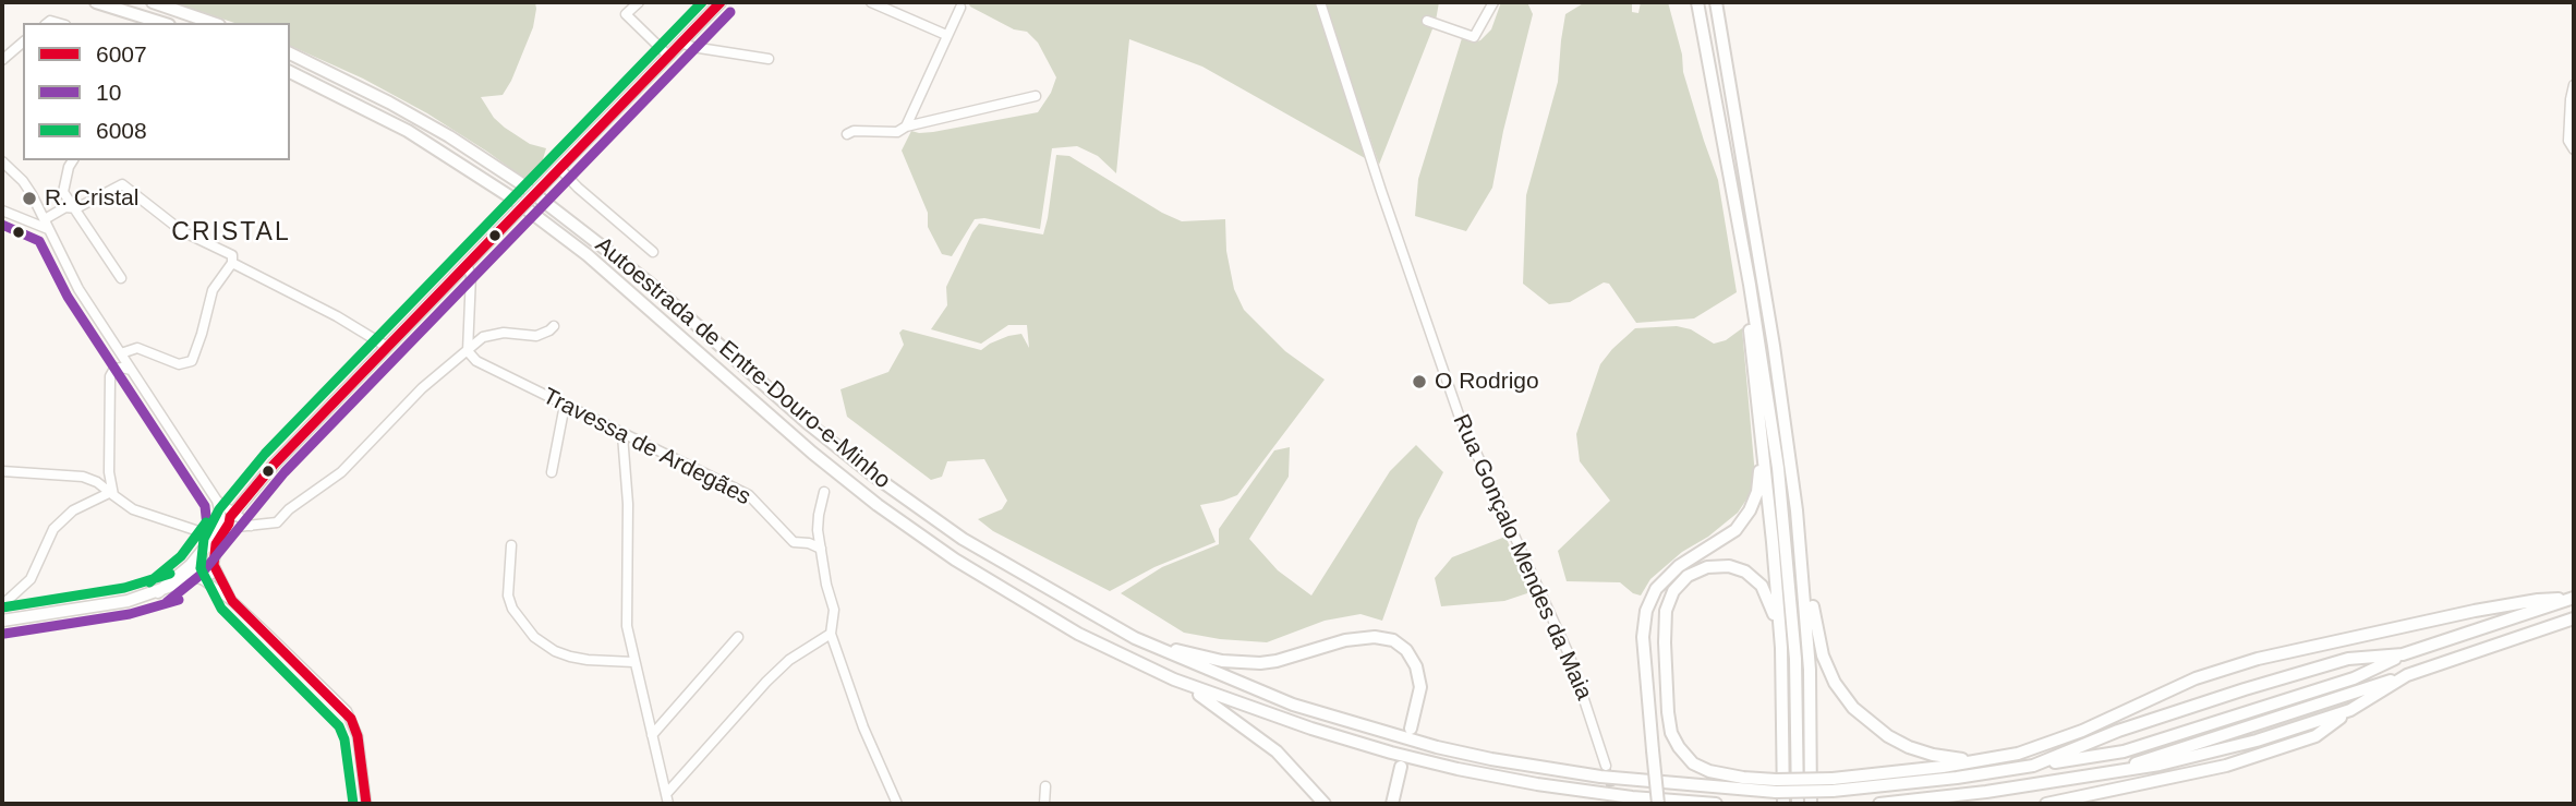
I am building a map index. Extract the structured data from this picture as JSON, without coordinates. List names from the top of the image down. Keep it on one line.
{"streets":{"highway":["Autoestrada de Entre-Douro-e-Minho"],"street":["Travessa de Ardegães","Rua Gonçalo Mendes da Maia"]},"districts":["CRISTAL"],"places":["R. Cristal","O Rodrigo"],"lines":["transit line 6007","transit line 6008","transit line 10"],"legend":["6007","10","6008"]}
